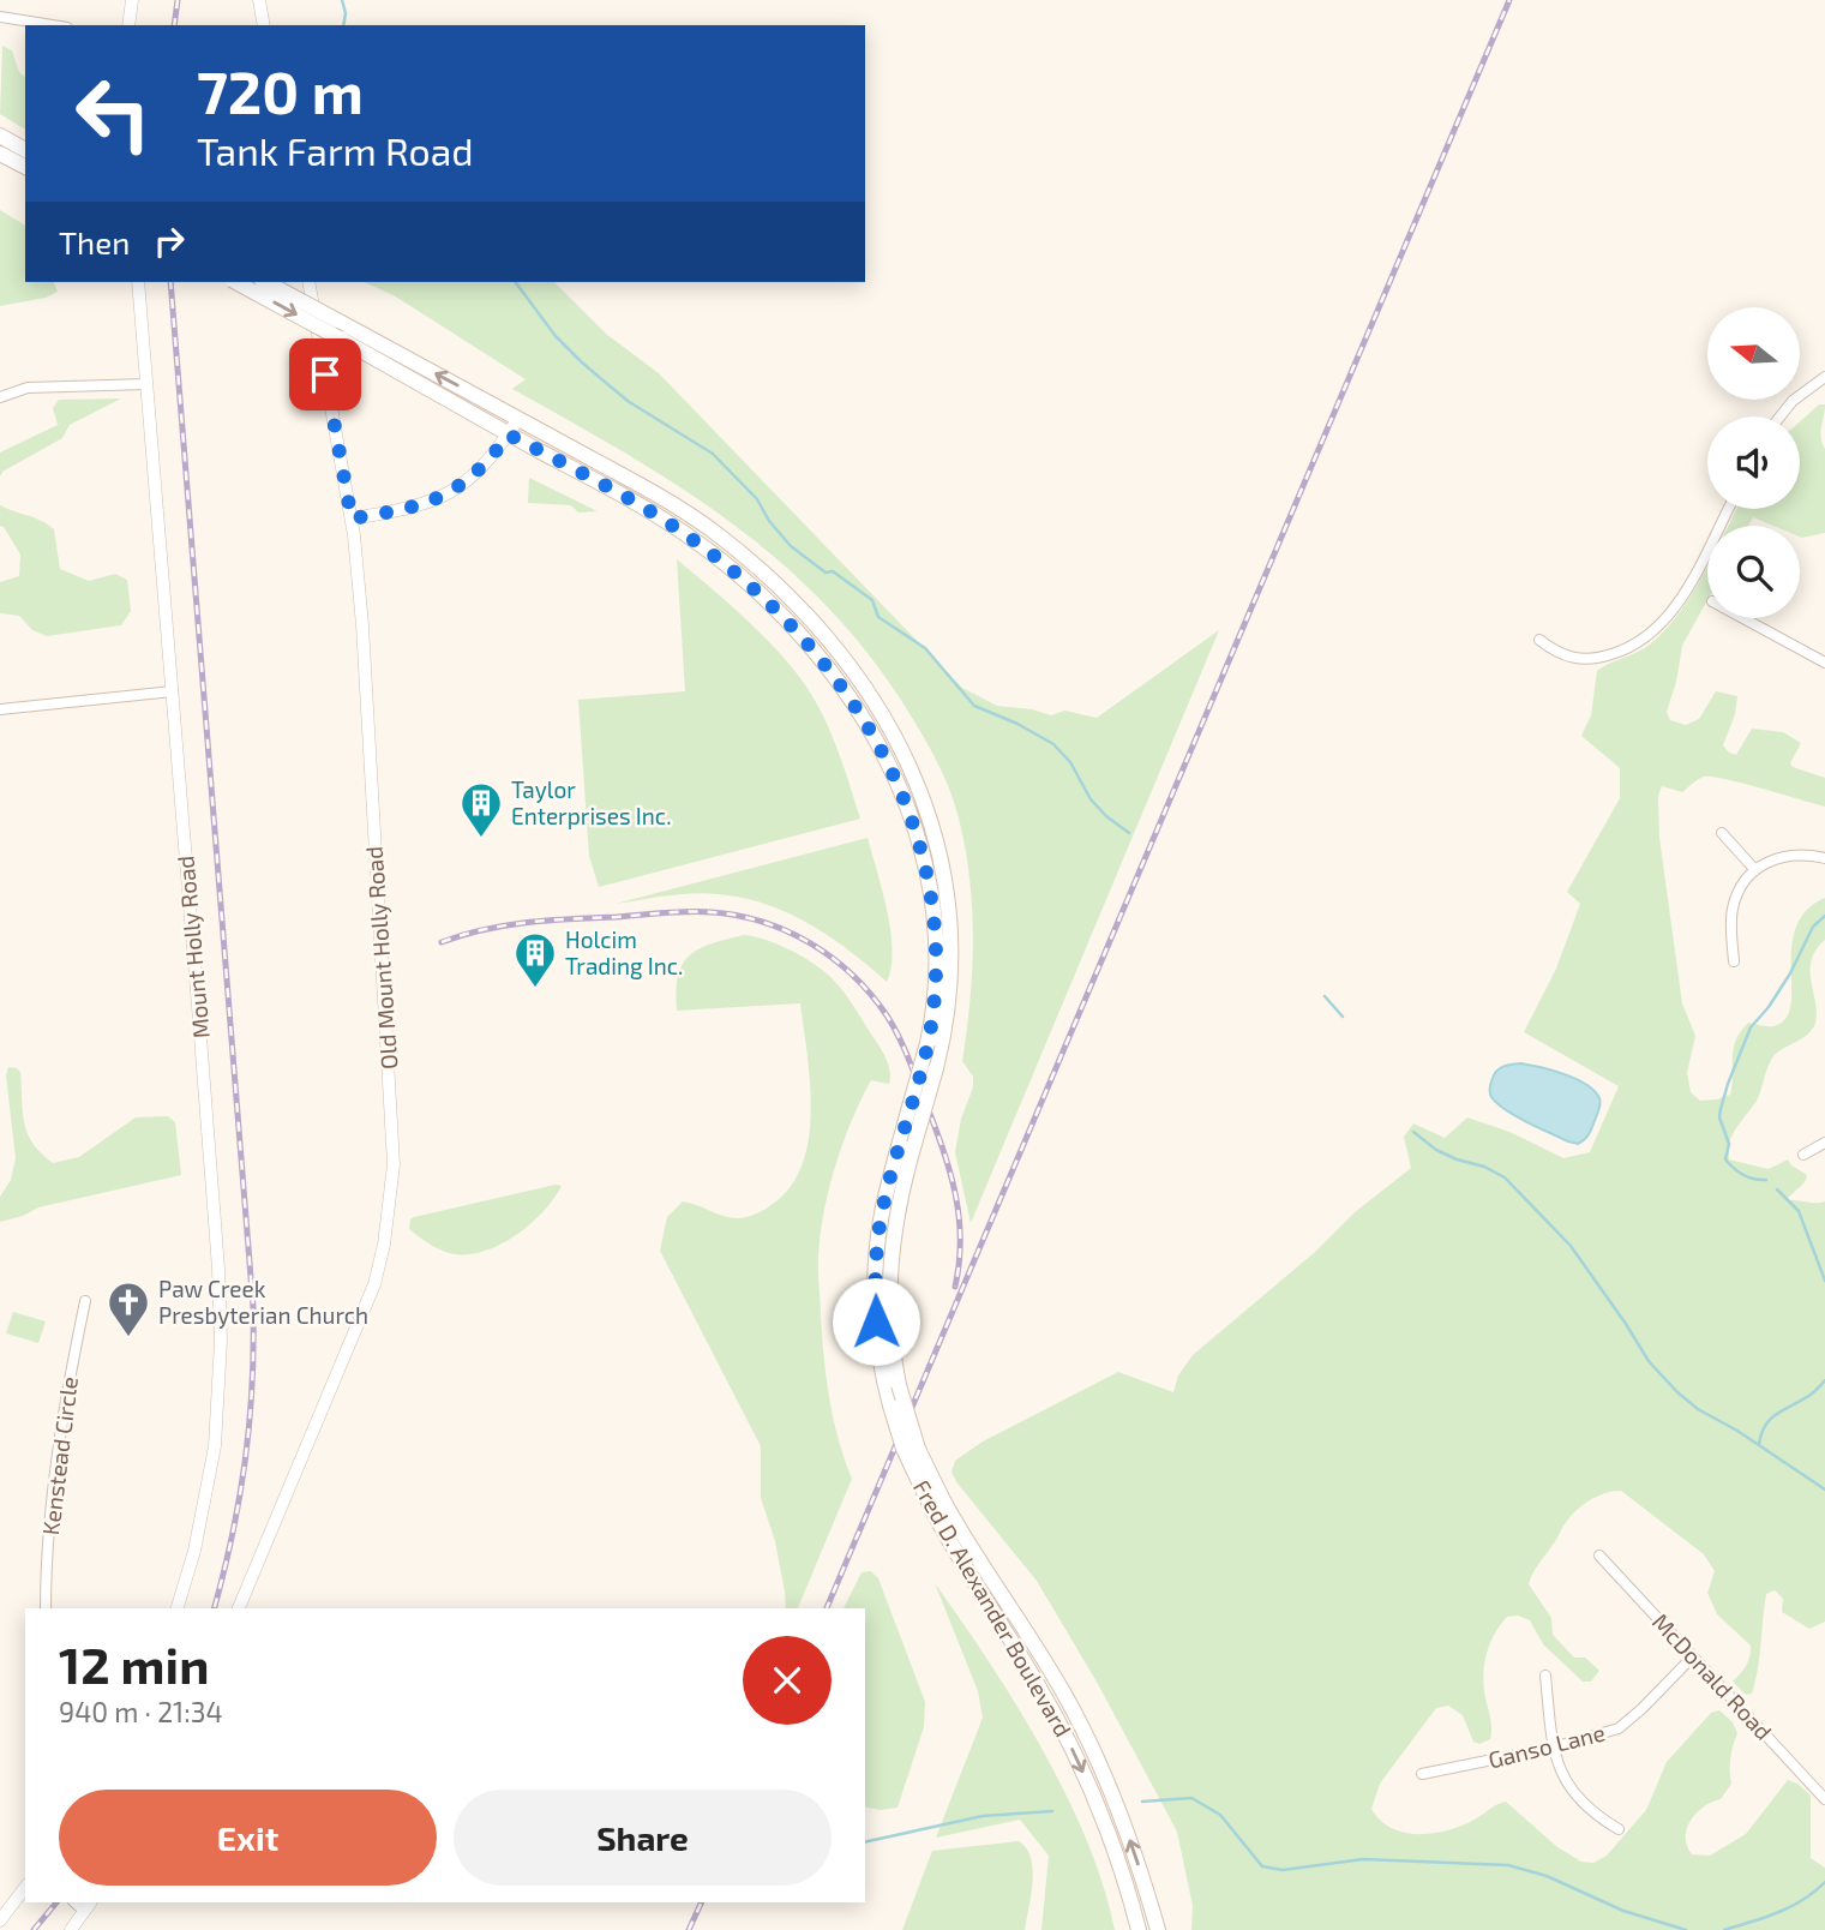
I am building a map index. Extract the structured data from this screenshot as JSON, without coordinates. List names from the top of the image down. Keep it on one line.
{"streets":{"main road":["Fred D. Alexander Boulevard"],"street":["Mount Holly Road","Old Mount Holly Road","Kenstead Circle","McDonald Road","Ganso Lane"]},"crossings":[["McDonald Road","Ganso Lane"]],"places":{"building":["Taylor Enterprises Inc.","Holcim Trading Inc."],"church":["Paw Creek Presbyterian Church"]},"north":"left","page":{"turn":["720 m","Tank Farm Road"],"then":"Then","heading":["12 min","940 m · 21:34"],"buttons":["Exit","Share"]}}
